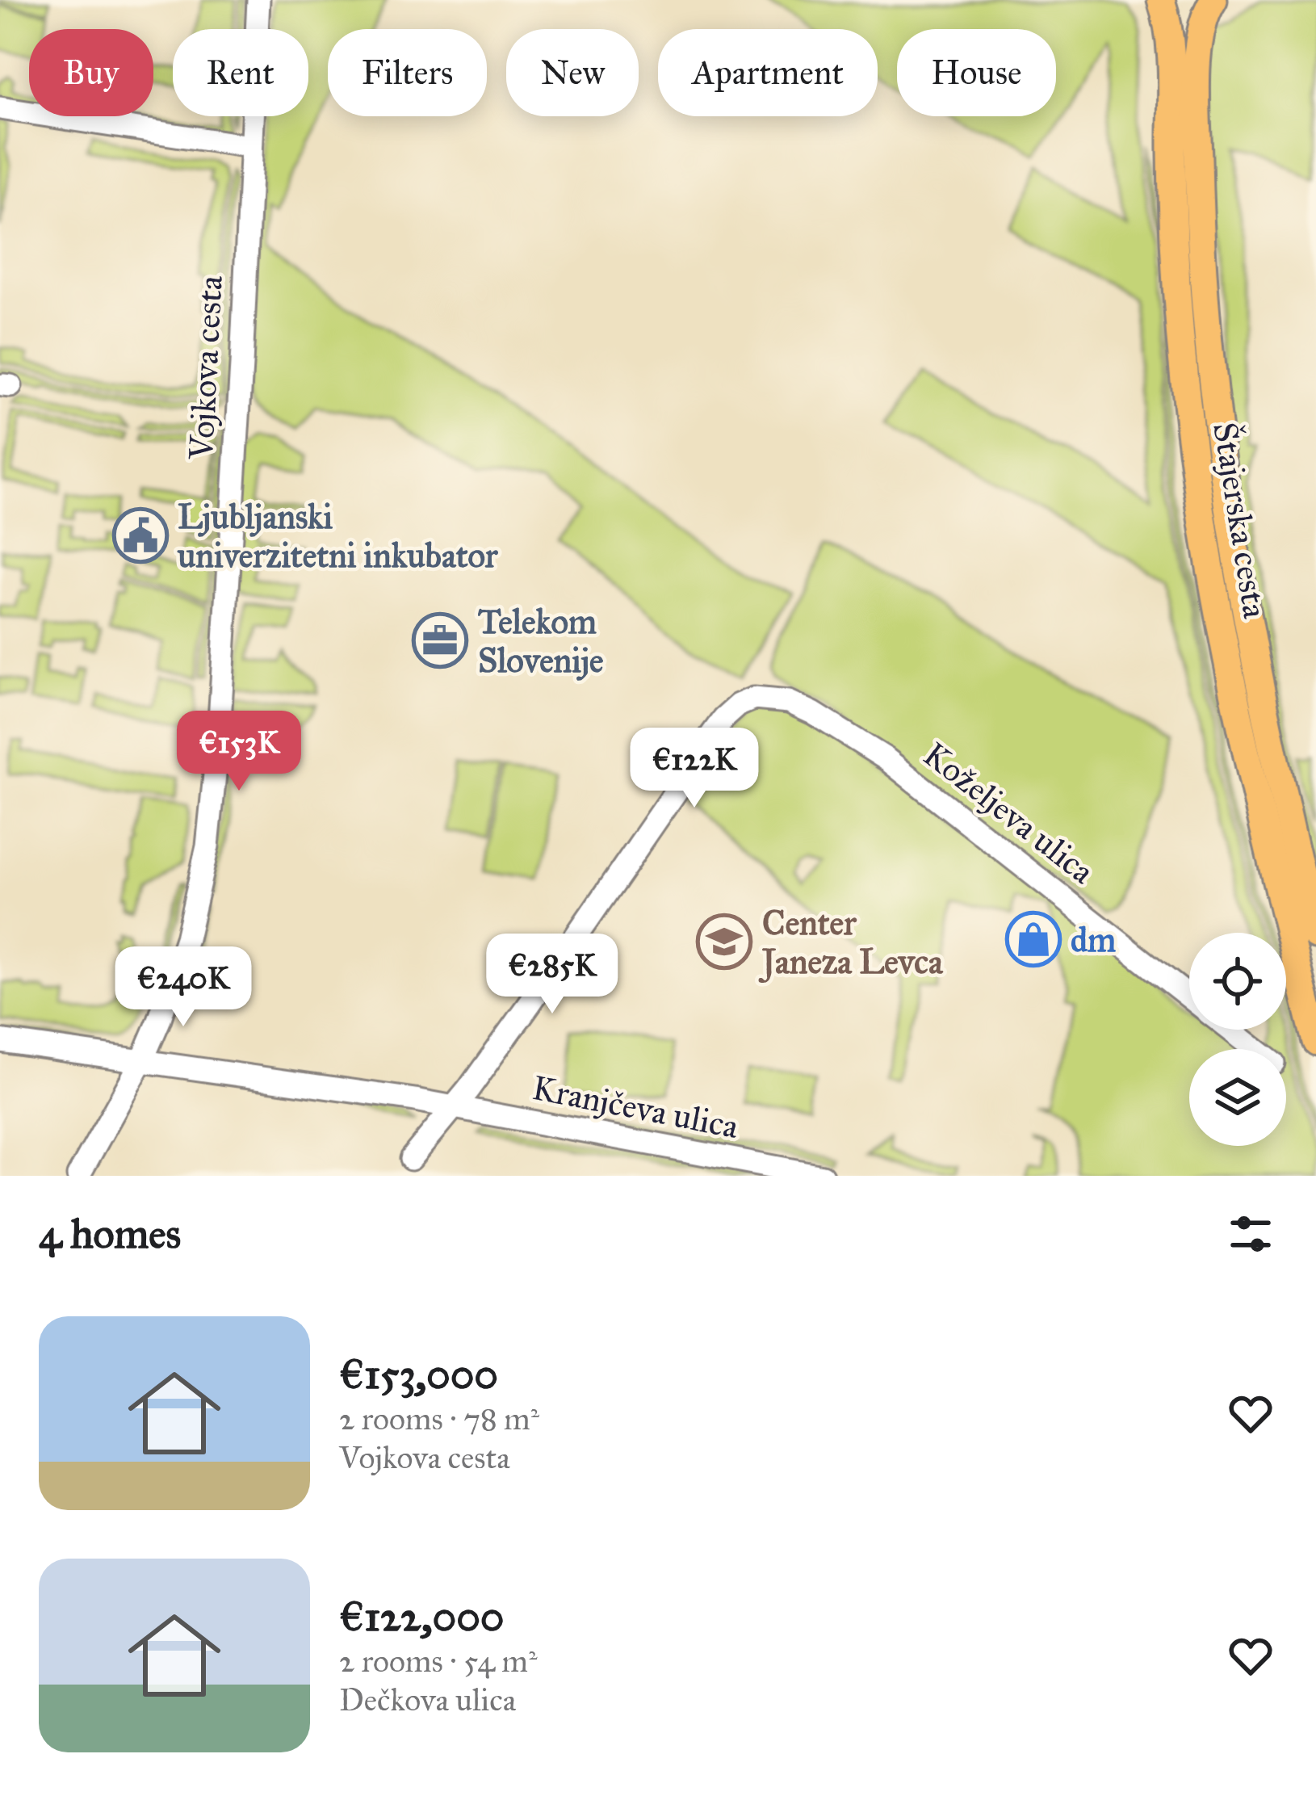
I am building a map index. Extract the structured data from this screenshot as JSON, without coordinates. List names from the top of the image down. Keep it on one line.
{"streets":{"main road":["Štajerska cesta"],"street":["Vojkova cesta","Koželjeva ulica","Kranjčeva ulica"]},"crossings":[["Vojkova cesta","Kranjčeva ulica"],["Koželjeva ulica","Kranjčeva ulica"]],"places":{"public building":["Ljubljanski univerzitetni inkubator"],"office":["Telekom Slovenije"],"shop":["dm"],"school or university":["Center Janeza Levca"]},"page":{"chip":["Buy","Rent","Filters","New","Apartment","House"],"price":["€153K","€122K","€285K","€240K"],"heading":"4 homes","list":[{"name":"€153,000","note":"2 rooms · 78 m² · Vojkova cesta"},{"name":"€122,000","note":"2 rooms · 54 m² · Dečkova ulica"}]}}
